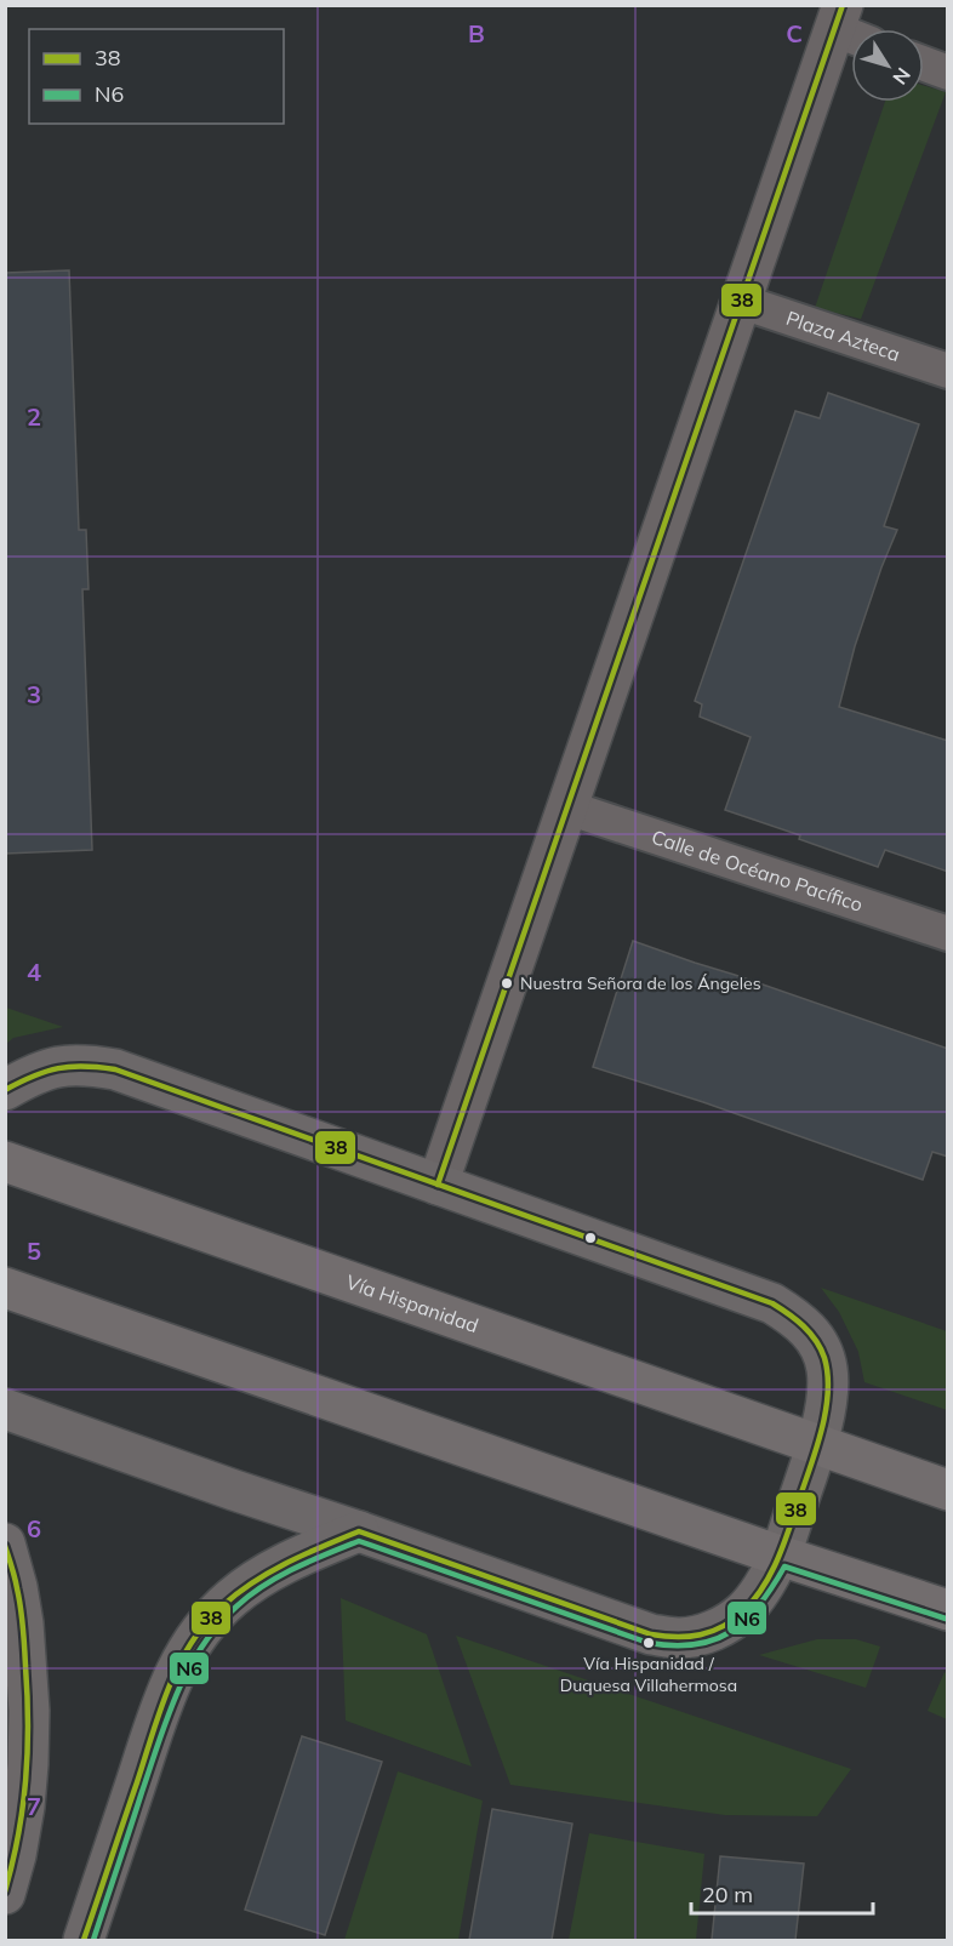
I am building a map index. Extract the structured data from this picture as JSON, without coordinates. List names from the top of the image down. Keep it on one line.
{"streets":{"highway":["Vía Hispanidad"],"street":["Plaza Azteca","Calle de Océano Pacífico"]},"places":["Nuestra Señora de los Ángeles","Vía Hispanidad / Duquesa Villahermosa"],"lines":["transit line 38","transit line N6"],"legend":["38","N6"],"scale_bar":"20 m","north":"bottom right","grid":{"columns":["B","C"],"rows":["2","3","4","5","6","7"]}}
